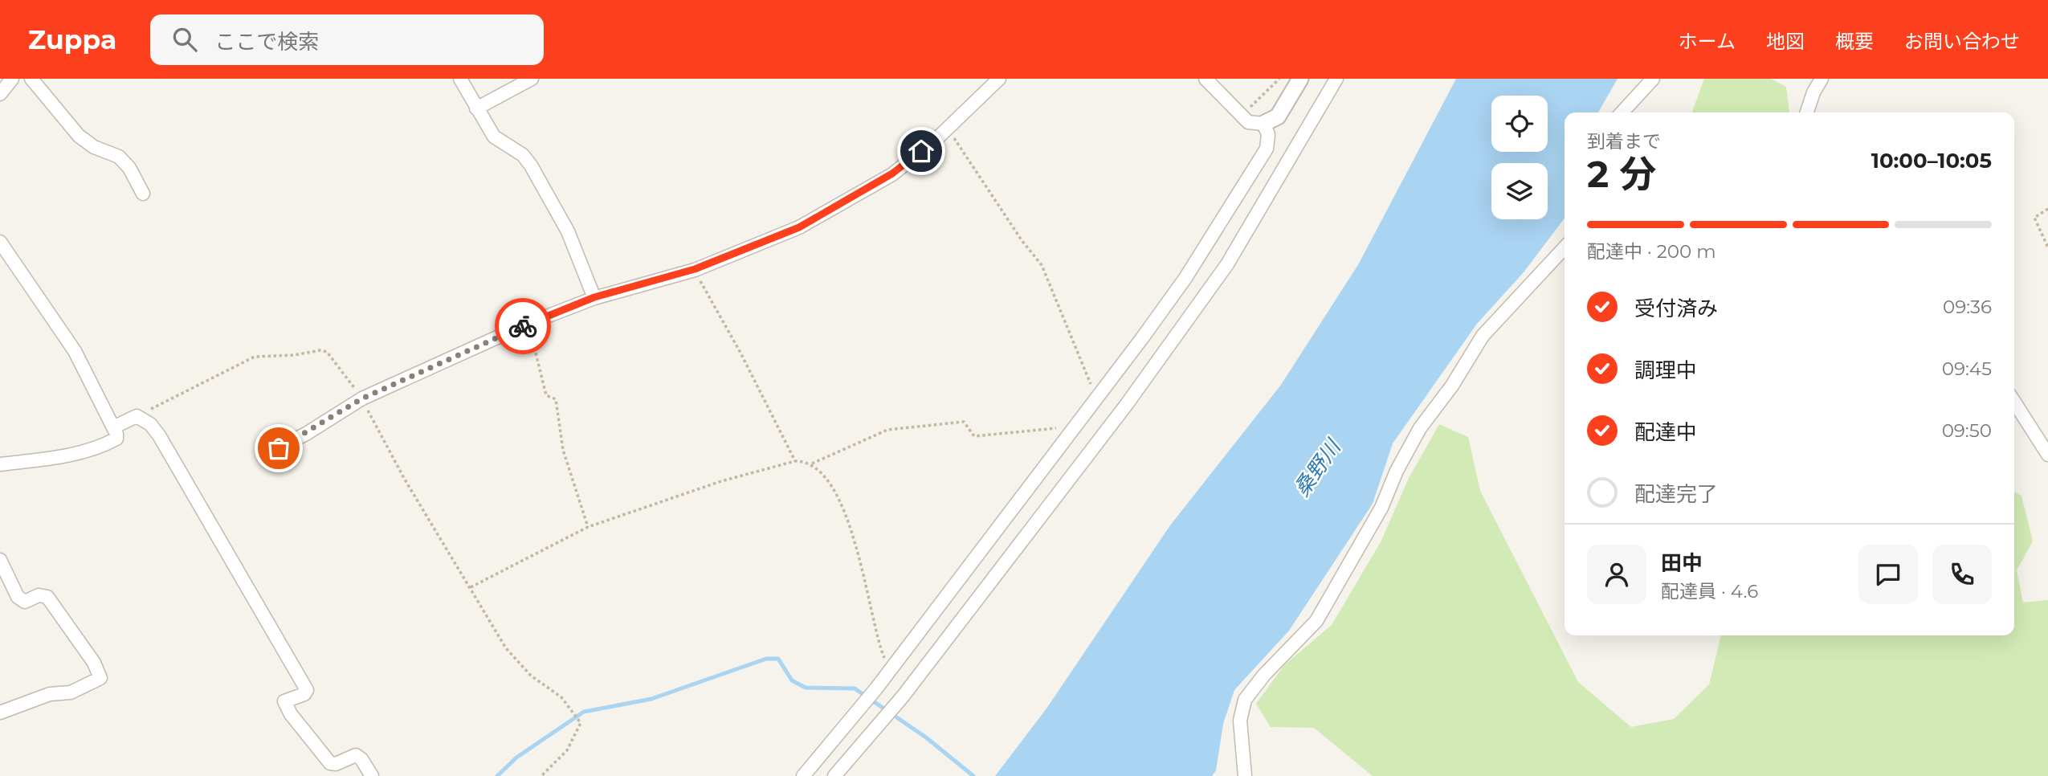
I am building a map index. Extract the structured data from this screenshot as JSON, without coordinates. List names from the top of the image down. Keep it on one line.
{"water":["桑野川"],"page":{"header":"Zuppa","search":"ここで検索","nav":["ホーム","地図","概要","お問い合わせ"],"heading":["2 分","到着まで","10:00–10:05"],"panel":["田中","配達員 · 4.6"],"bar":"配達中 · 200 m","list":[["受付済み","09:36"],["調理中","09:45"],["配達中","09:50"],"配達完了"]}}
